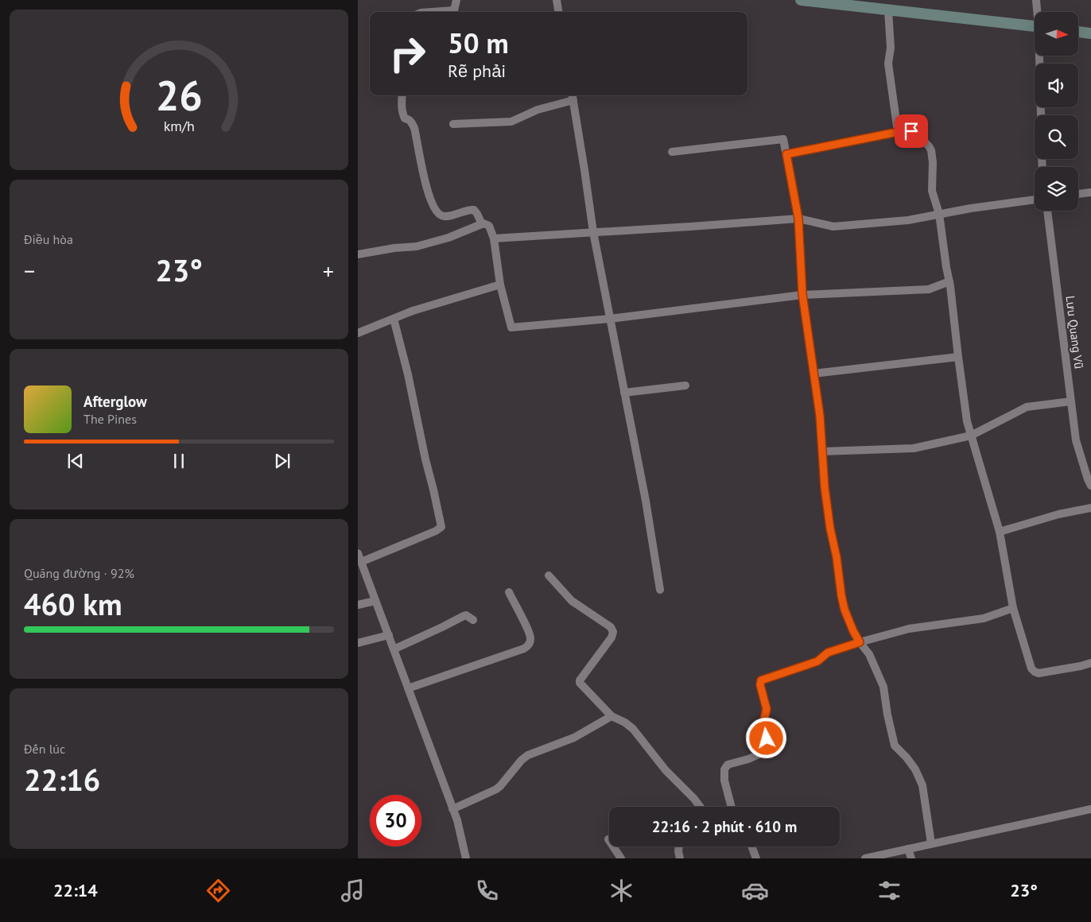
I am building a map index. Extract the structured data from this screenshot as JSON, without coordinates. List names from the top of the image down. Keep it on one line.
{"streets":{"street":["Lưu Quang Vũ"]},"north":"right","page":{"turn":["50 m","Rẽ phải"],"tile":["Điều hòa",["Quãng đường · 92%","460 km"],["Đến lúc","22:16"]],"heat":["−","23°","+"],"song":["Afterglow","The Pines"],"limit":"30","trip":"22:16 · 2 phút · 610 m","tabs":["22:14","23°"],"gauge":["26","km/h"]}}
